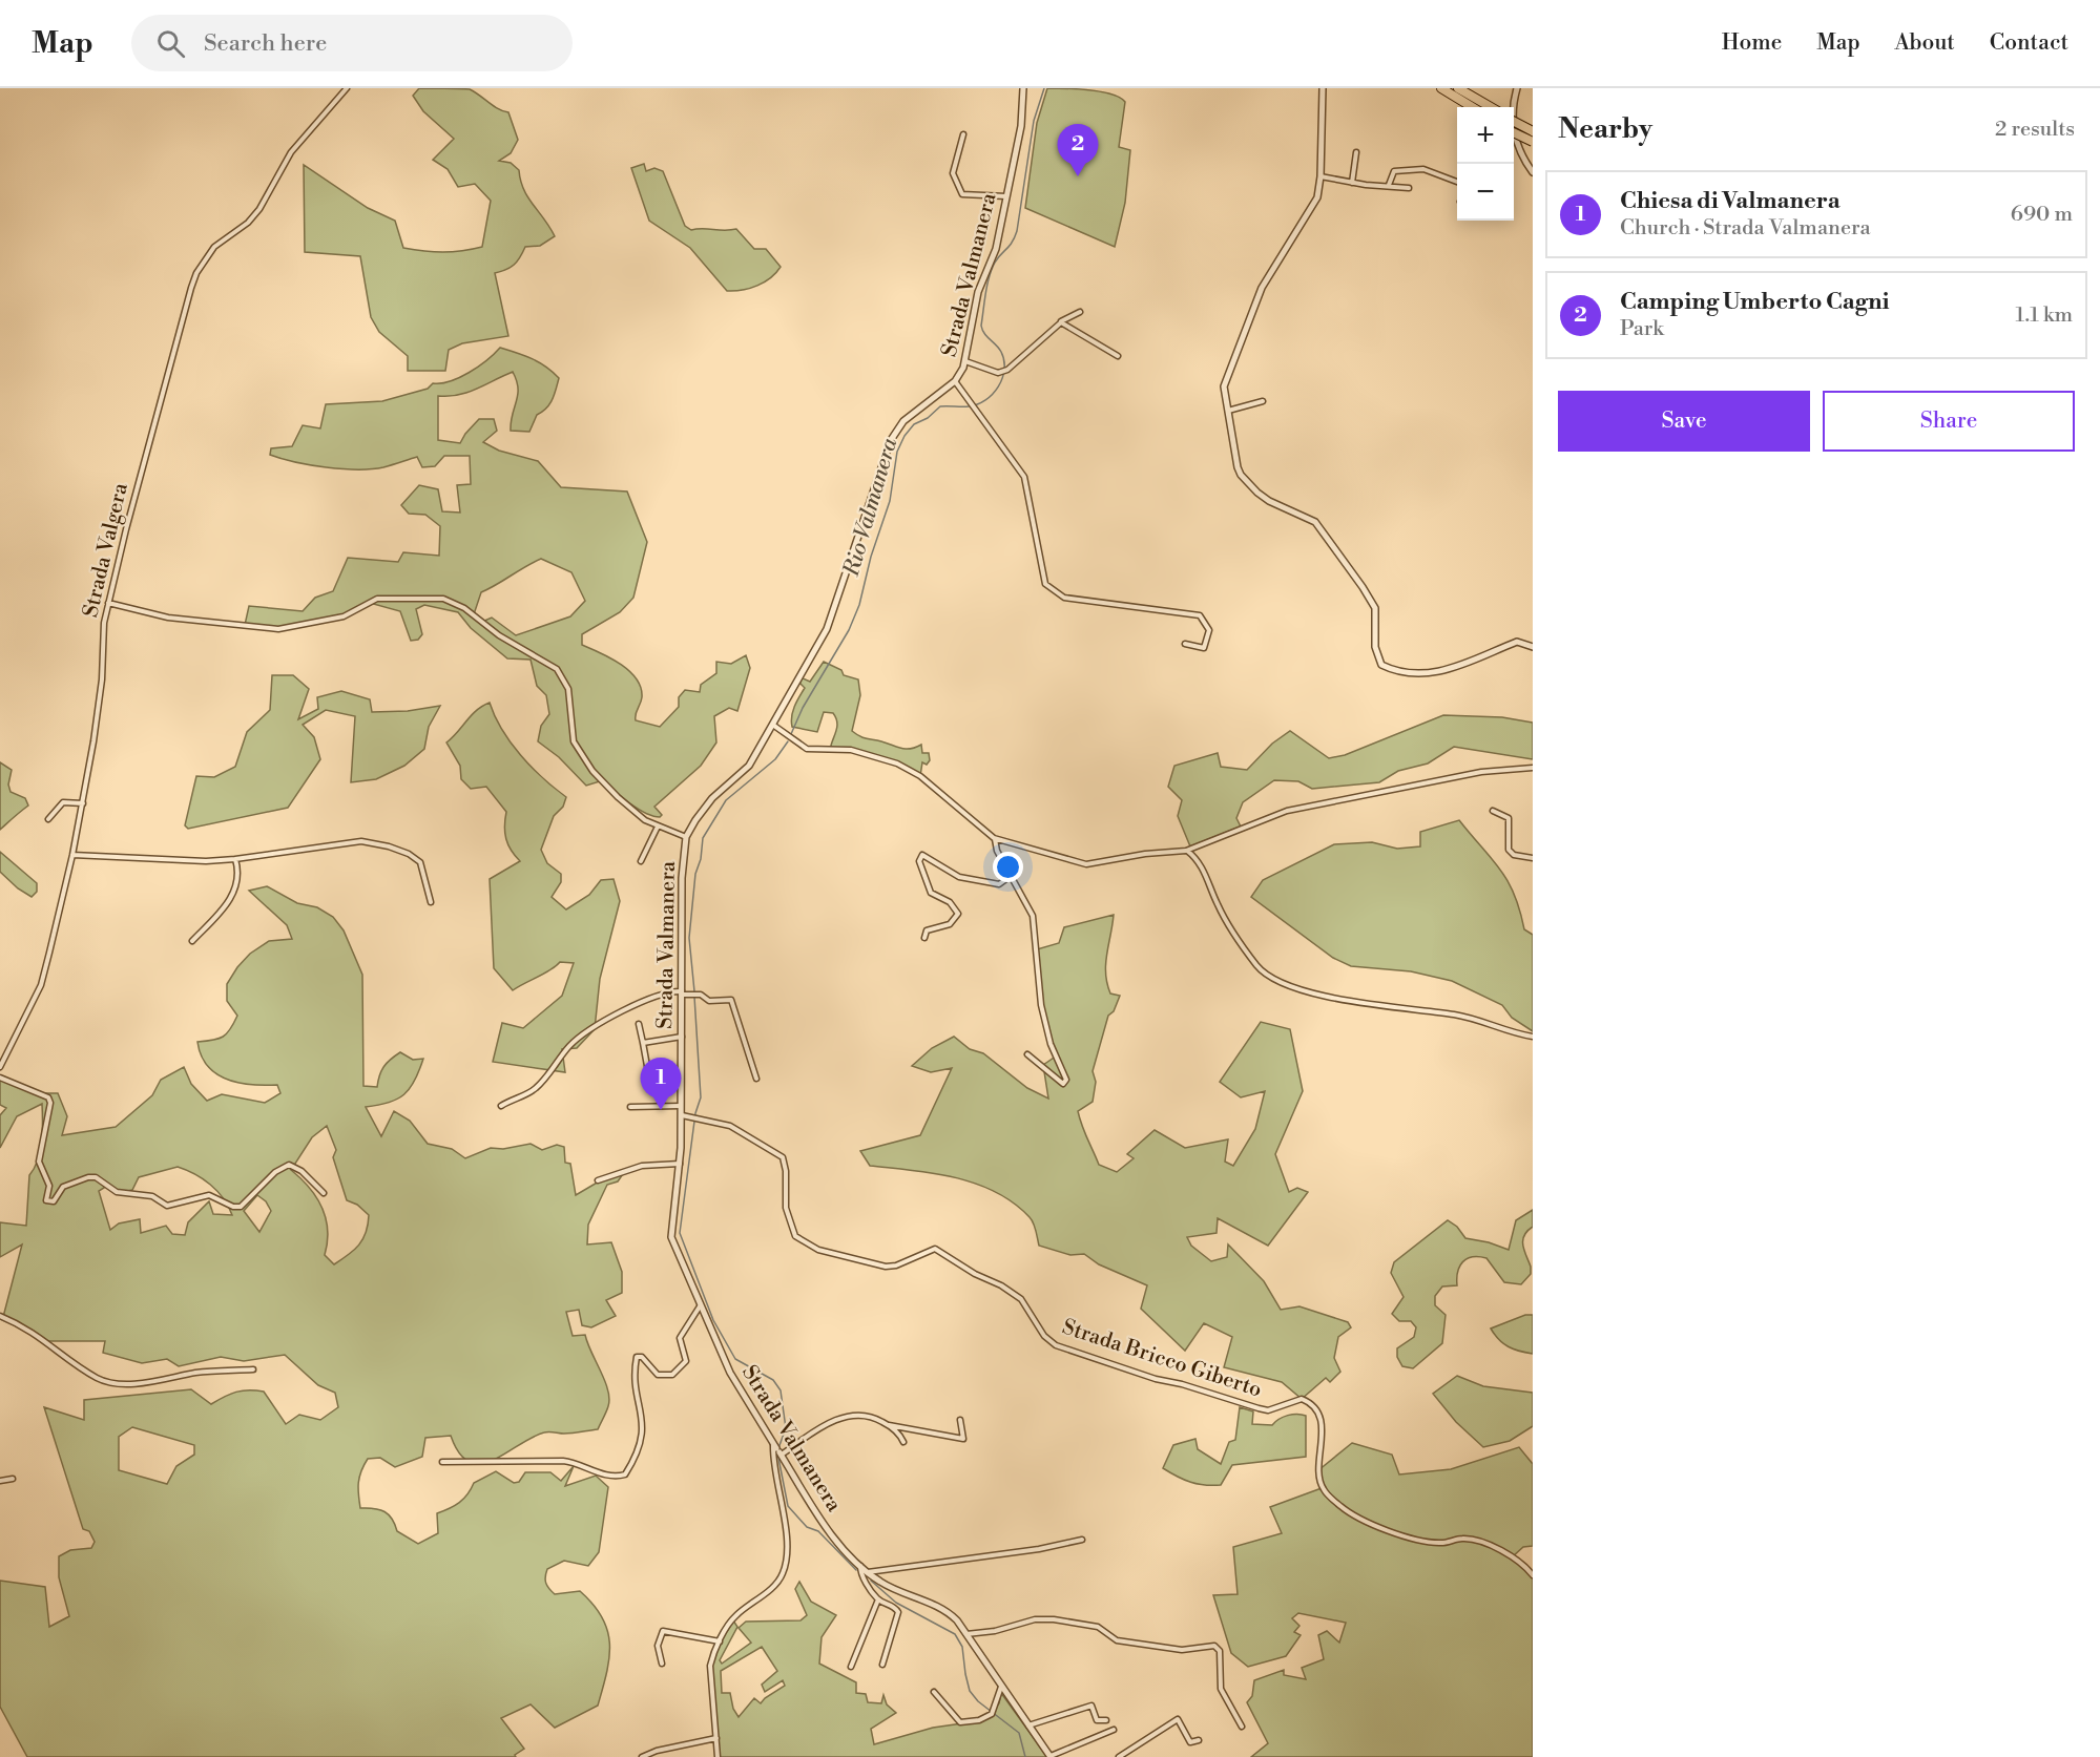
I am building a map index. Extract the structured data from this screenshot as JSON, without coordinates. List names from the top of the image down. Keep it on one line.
{"streets":{"street":["Strada Valmanera","Strada Valgera","Strada Bricco Giberto"]},"crossings":[["Strada Valmanera","Strada Bricco Giberto"]],"water":["Rio Valmanera"],"page":{"header":"Map","search":"Search here","nav":["Home","Map","About","Contact"],"heading":["Nearby","2 results"],"map_buttons":["+","−"],"pins":["2","1"],"list":[{"mark":"1","name":"Chiesa di Valmanera","note":"Church · Strada Valmanera","value":"690 m"},{"mark":"2","name":"Camping Umberto Cagni","note":"Park","value":"1.1 km"}],"buttons":["Save","Share"]}}
